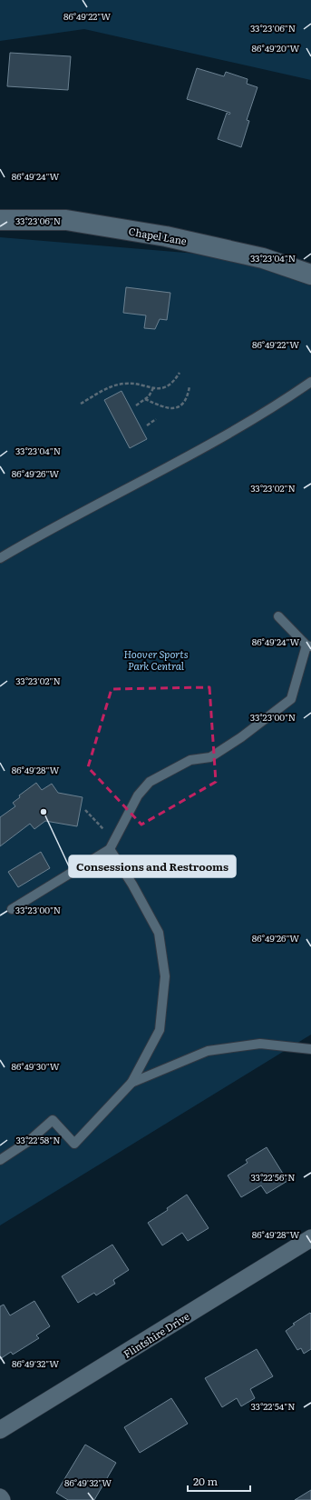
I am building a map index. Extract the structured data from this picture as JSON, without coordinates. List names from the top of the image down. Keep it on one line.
{"streets":{"street":["Chapel Lane","Flintshire Drive"]},"parks":["Hoover Sports Park Central"],"places":["Consessions and Restrooms"],"scale_bar":"20 m","coordinates":["86°49'22\"W","33°23'06\"N","86°49'20\"W","86°49'24\"W","33°23'04\"N","86°49'26\"W","33°23'02\"N","33°23'00\"N","86°49'28\"W","86°49'30\"W","33°22'58\"N","33°22'56\"N","86°49'32\"W","33°22'54\"N"]}
